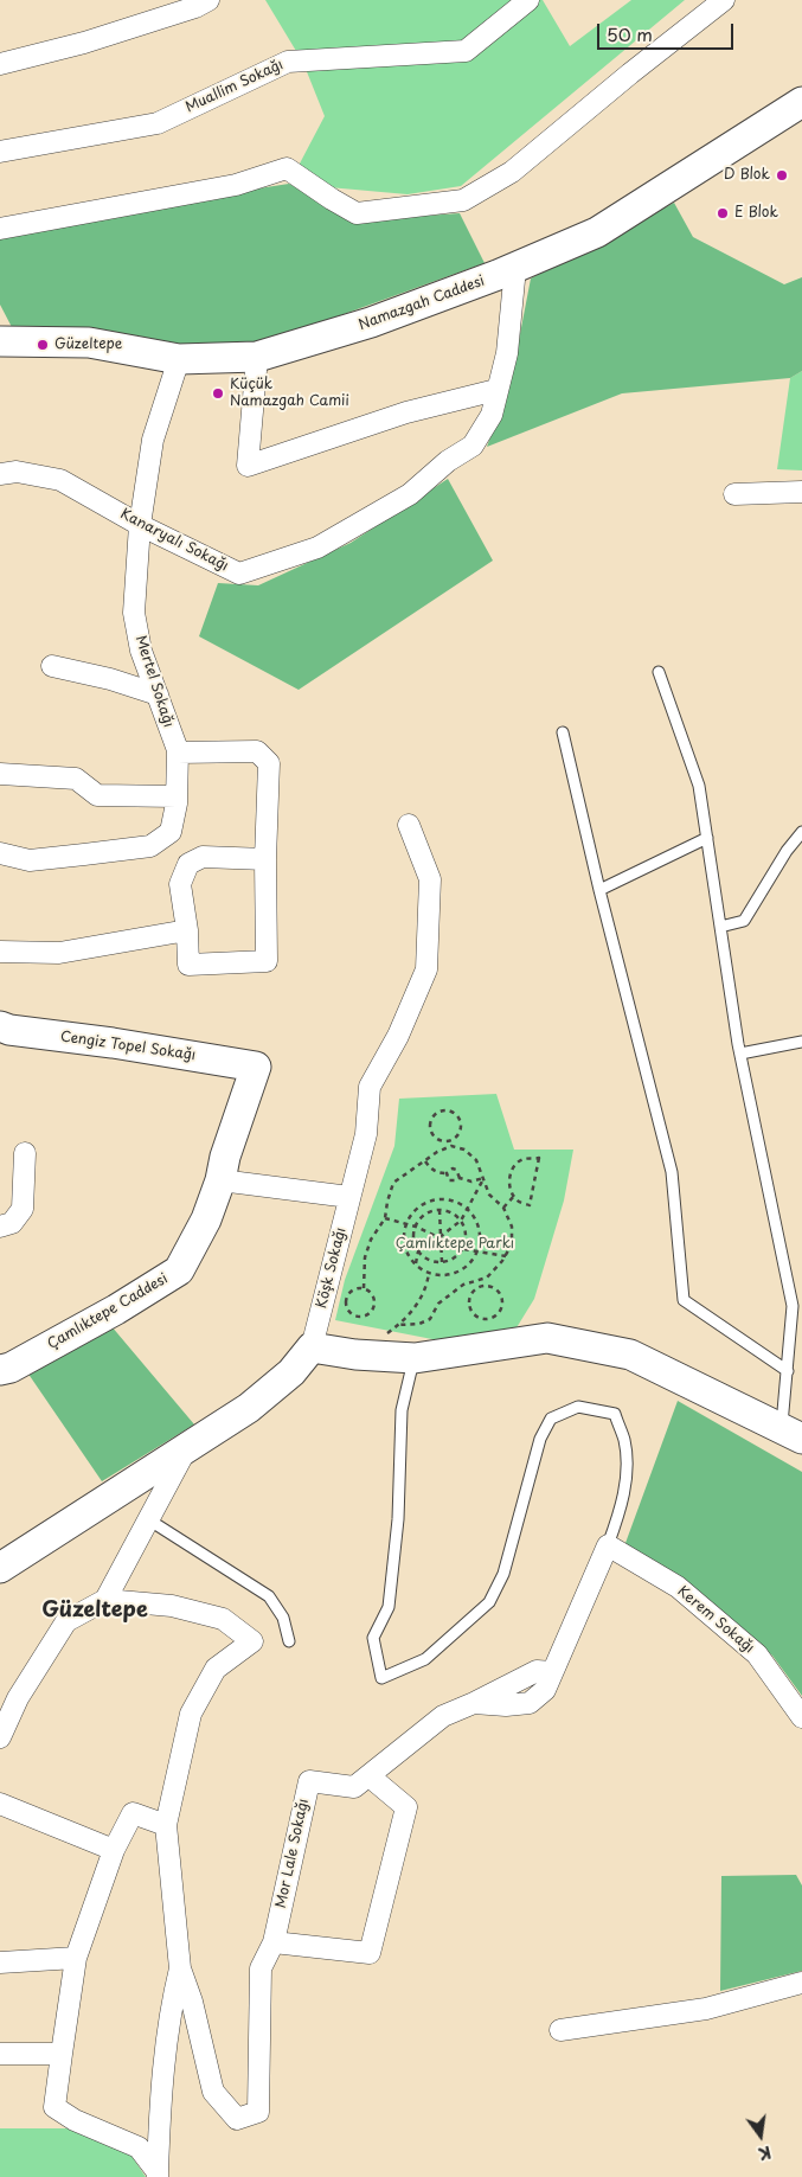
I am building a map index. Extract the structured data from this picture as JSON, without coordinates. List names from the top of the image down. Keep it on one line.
{"streets":{"street":["Muallim Sokağı","Namazgah Caddesi","Kanaryalı Sokağı","Mertel Sokağı","Cengiz Topel Sokağı","Köşk Sokağı","Çamlıktepe Caddesi","Kerem Sokağı","Mor Lale Sokağı"]},"crossings":[["Namazgah Caddesi","Kanaryalı Sokağı"],["Namazgah Caddesi","Mertel Sokağı"],["Kanaryalı Sokağı","Mertel Sokağı"],["Cengiz Topel Sokağı","Çamlıktepe Caddesi"],["Kerem Sokağı","Mor Lale Sokağı"]],"districts":["Güzeltepe"],"parks":["Çamlıktepe Parkı"],"places":["D Blok","E Blok","Güzeltepe","Küçük Namazgah Camii"],"scale_bar":"50 m","north":"bottom"}
